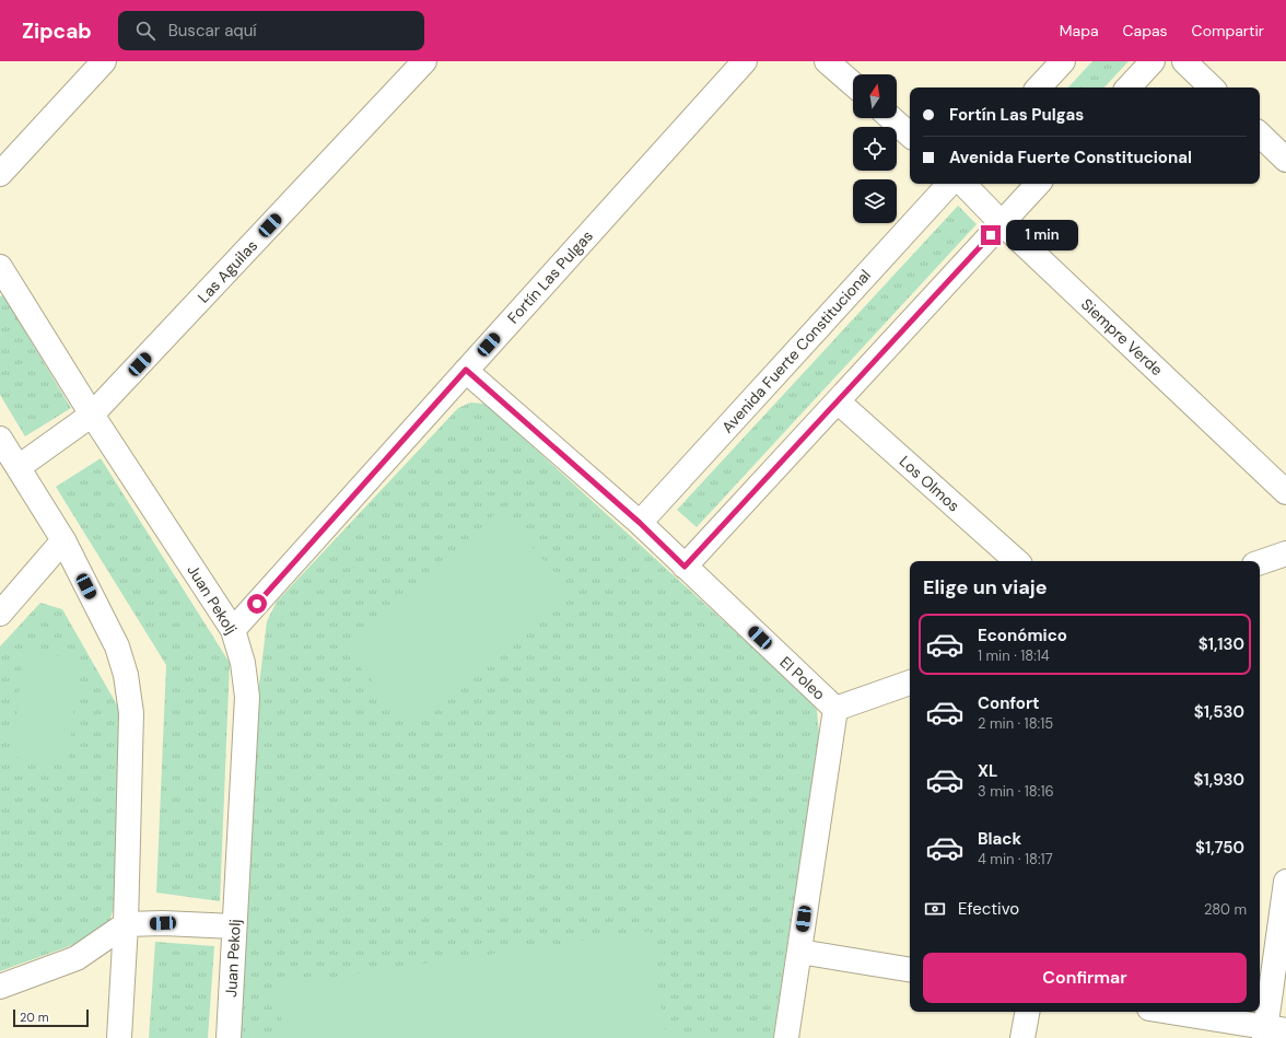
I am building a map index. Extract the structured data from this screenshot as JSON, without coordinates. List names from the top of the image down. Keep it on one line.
{"streets":{"street":["Las Aguilas","Fortín Las Pulgas","Siempre Verde","Avenida Fuerte Constitucional","Los Olmos","Juan Pekolj","El Poleo"]},"crossings":[["Las Aguilas","Juan Pekolj"],["Fortín Las Pulgas","Juan Pekolj"],["Fortín Las Pulgas","El Poleo"],["Avenida Fuerte Constitucional","El Poleo"]],"scale_bar":"20 m","north":"top","page":{"header":"Zipcab","search":"Buscar aquí","nav":["Mapa","Capas","Compartir"],"banner":["Fortín Las Pulgas","Avenida Fuerte Constitucional"],"bubble":"1 min","heading":"Elige un viaje","list":[{"name":"Económico","note":"1 min · 18:14","value":"$1,130"},{"name":"Confort","note":"2 min · 18:15","value":"$1,530"},{"name":"XL","note":"3 min · 18:16","value":"$1,930"},{"name":"Black","note":"4 min · 18:17","value":"$1,750"}],"pay":["Efectivo","280 m"],"buttons":"Confirmar","scale":"20 m"}}
